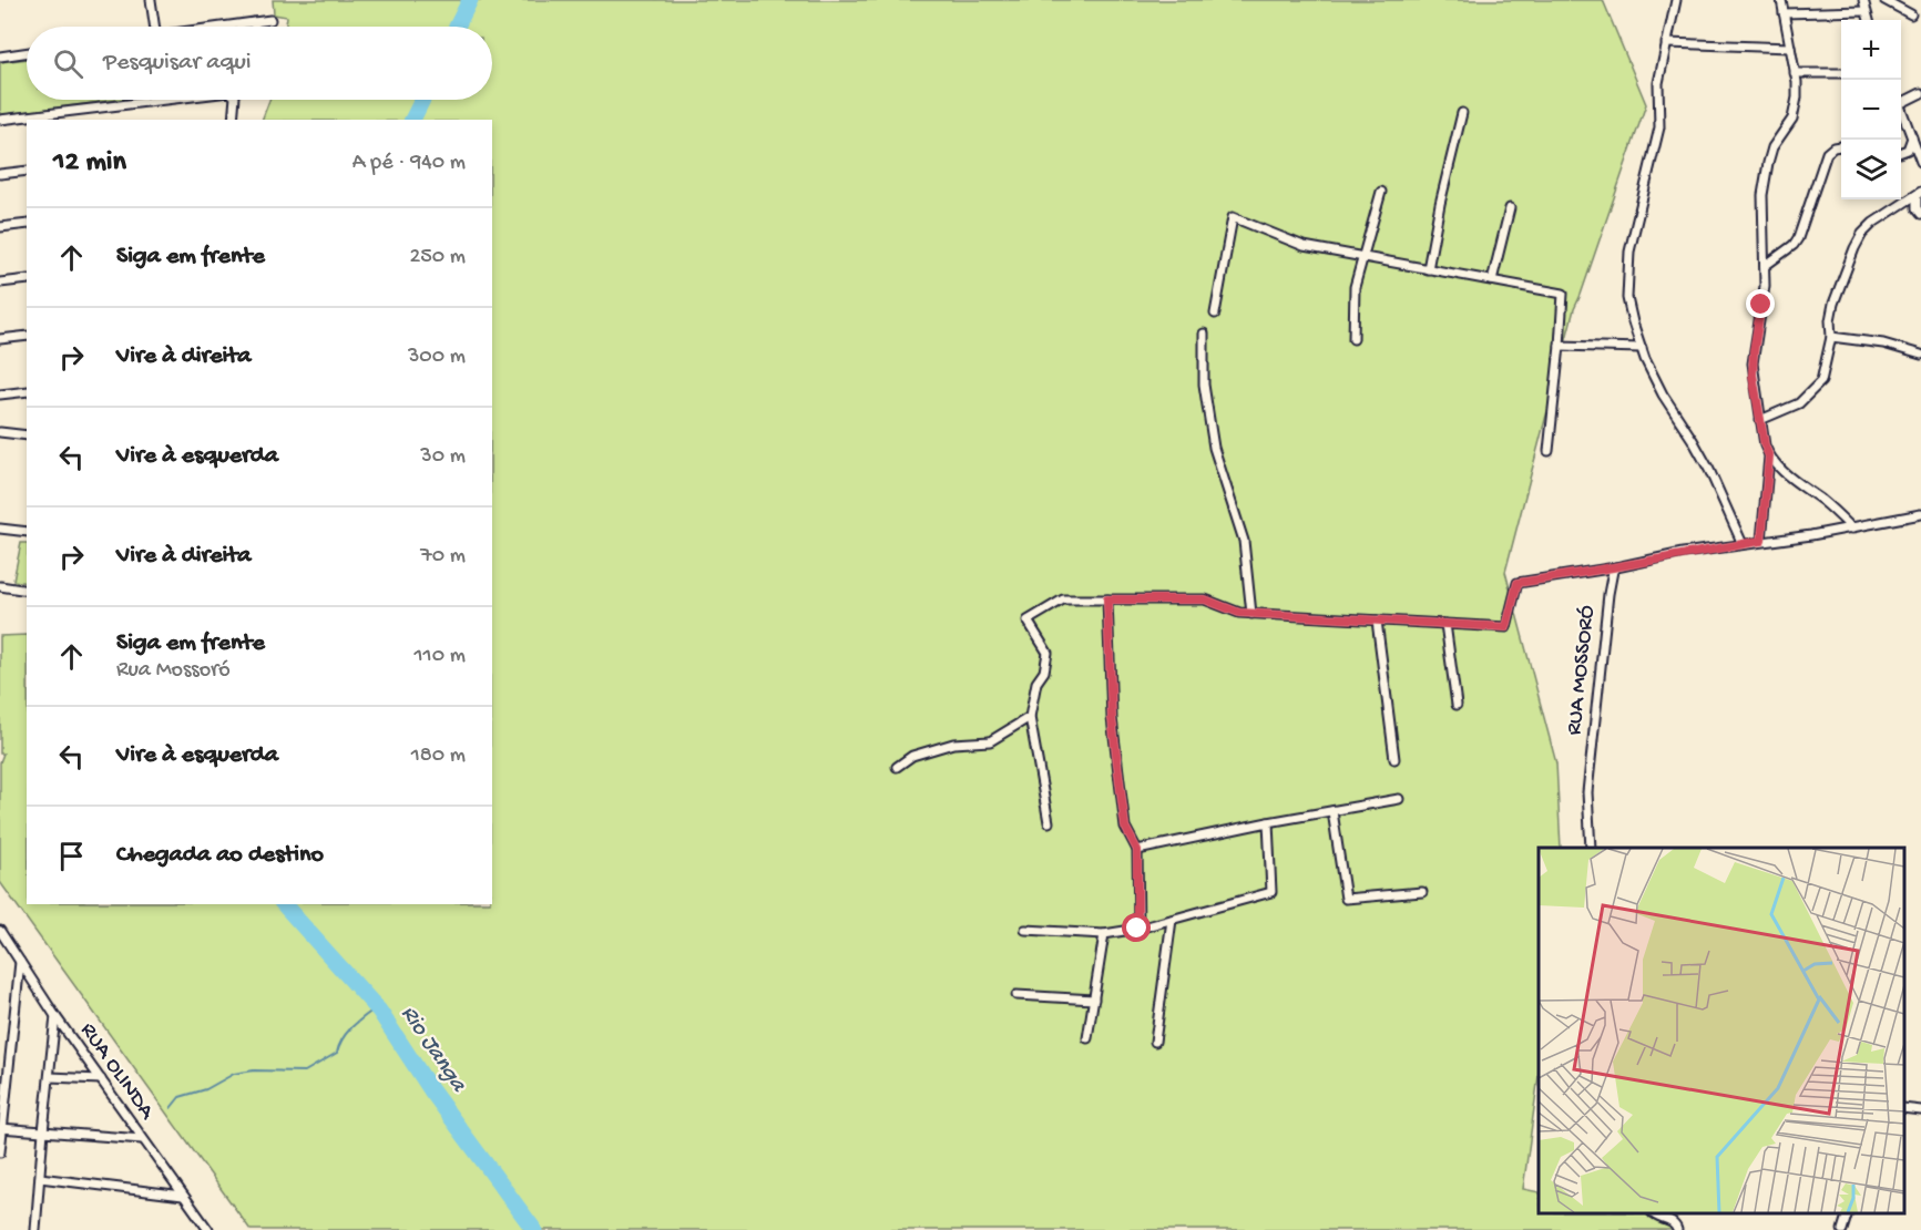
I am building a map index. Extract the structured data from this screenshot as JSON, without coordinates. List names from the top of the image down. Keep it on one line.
{"streets":{"street":["RUA MOSSORÓ","RUA OLINDA"]},"water":["Rio Janga"],"page":{"map_buttons":["+","−"],"search":"Pesquisar aqui","heading":["12 min","A pé · 940 m"],"list":[["Siga em frente","250 m"],["Vire à direita","300 m"],["Vire à esquerda","30 m"],["Vire à direita","70 m"],["Siga em frente","Rua Mossoró","110 m"],["Vire à esquerda","180 m"],"Chegada ao destino"]}}
